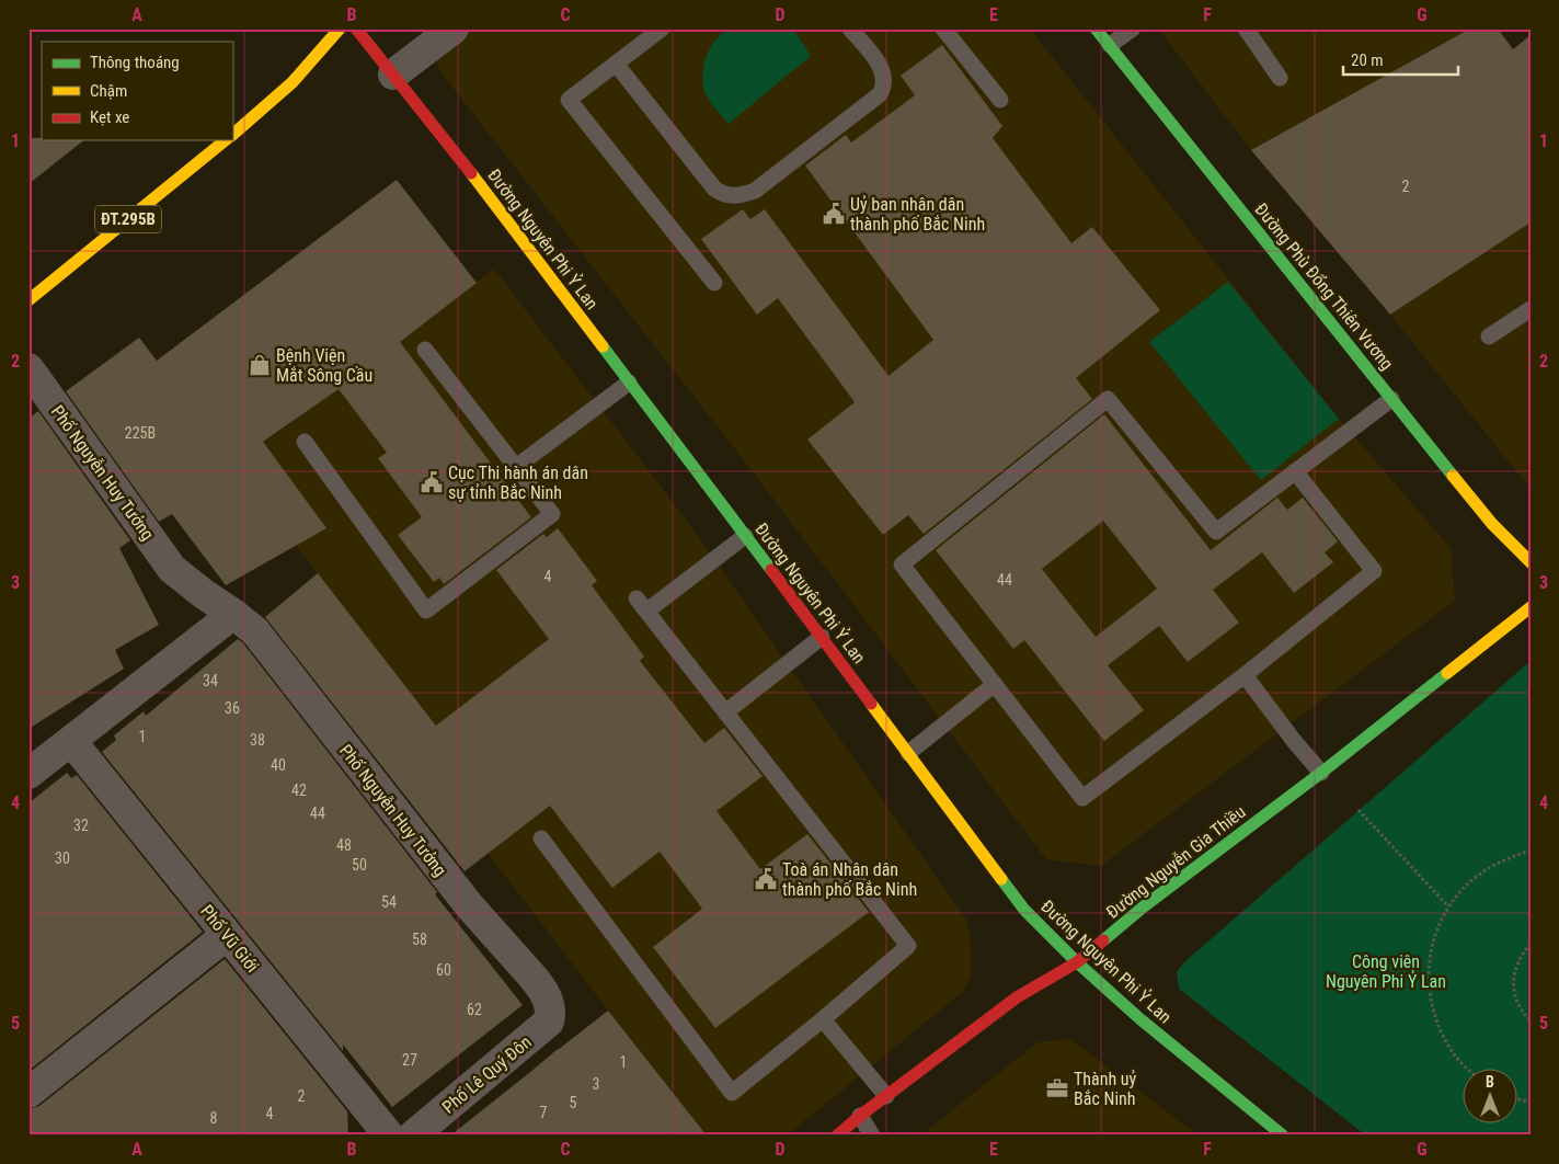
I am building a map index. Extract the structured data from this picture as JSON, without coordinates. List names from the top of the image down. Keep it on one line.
{"streets":{"street":["ĐT.295B","Đường Nguyên Phi Ỷ Lan","Đường Phù Đổng Thiên Vương","Phố Nguyễn Huy Tưởng","Đường Nguyễn Gia Thiều","Phố Vũ Giới","Phố Lê Quý Đôn"]},"crossings":[["Đường Nguyên Phi Ỷ Lan","Đường Nguyễn Gia Thiều"],["Phố Nguyễn Huy Tưởng","Phố Lê Quý Đôn"]],"parks":["Công viên Nguyên Phi Ỷ Lan"],"places":{"public building":["Uỷ ban nhân dân thành phố Bắc Ninh","Cục Thi hành án dân sự tỉnh Bắc Ninh","Toà án Nhân dân thành phố Bắc Ninh"],"shop":["Bệnh Viện Mắt Sông Cầu"],"office":["Thành uỷ Bắc Ninh"]},"house_numbers":["2","225B","4","44","34","36","1","38","40","42","44","32","48","30","50","54","58","60","62","27","1","3","2","5","7","4","8"],"legend":["Thông thoáng","Chậm","Kẹt xe"],"scale_bar":"20 m","north":"top","grid":{"columns":["A","B","C","D","E","F","G"],"rows":["1","2","3","4","5"]}}
